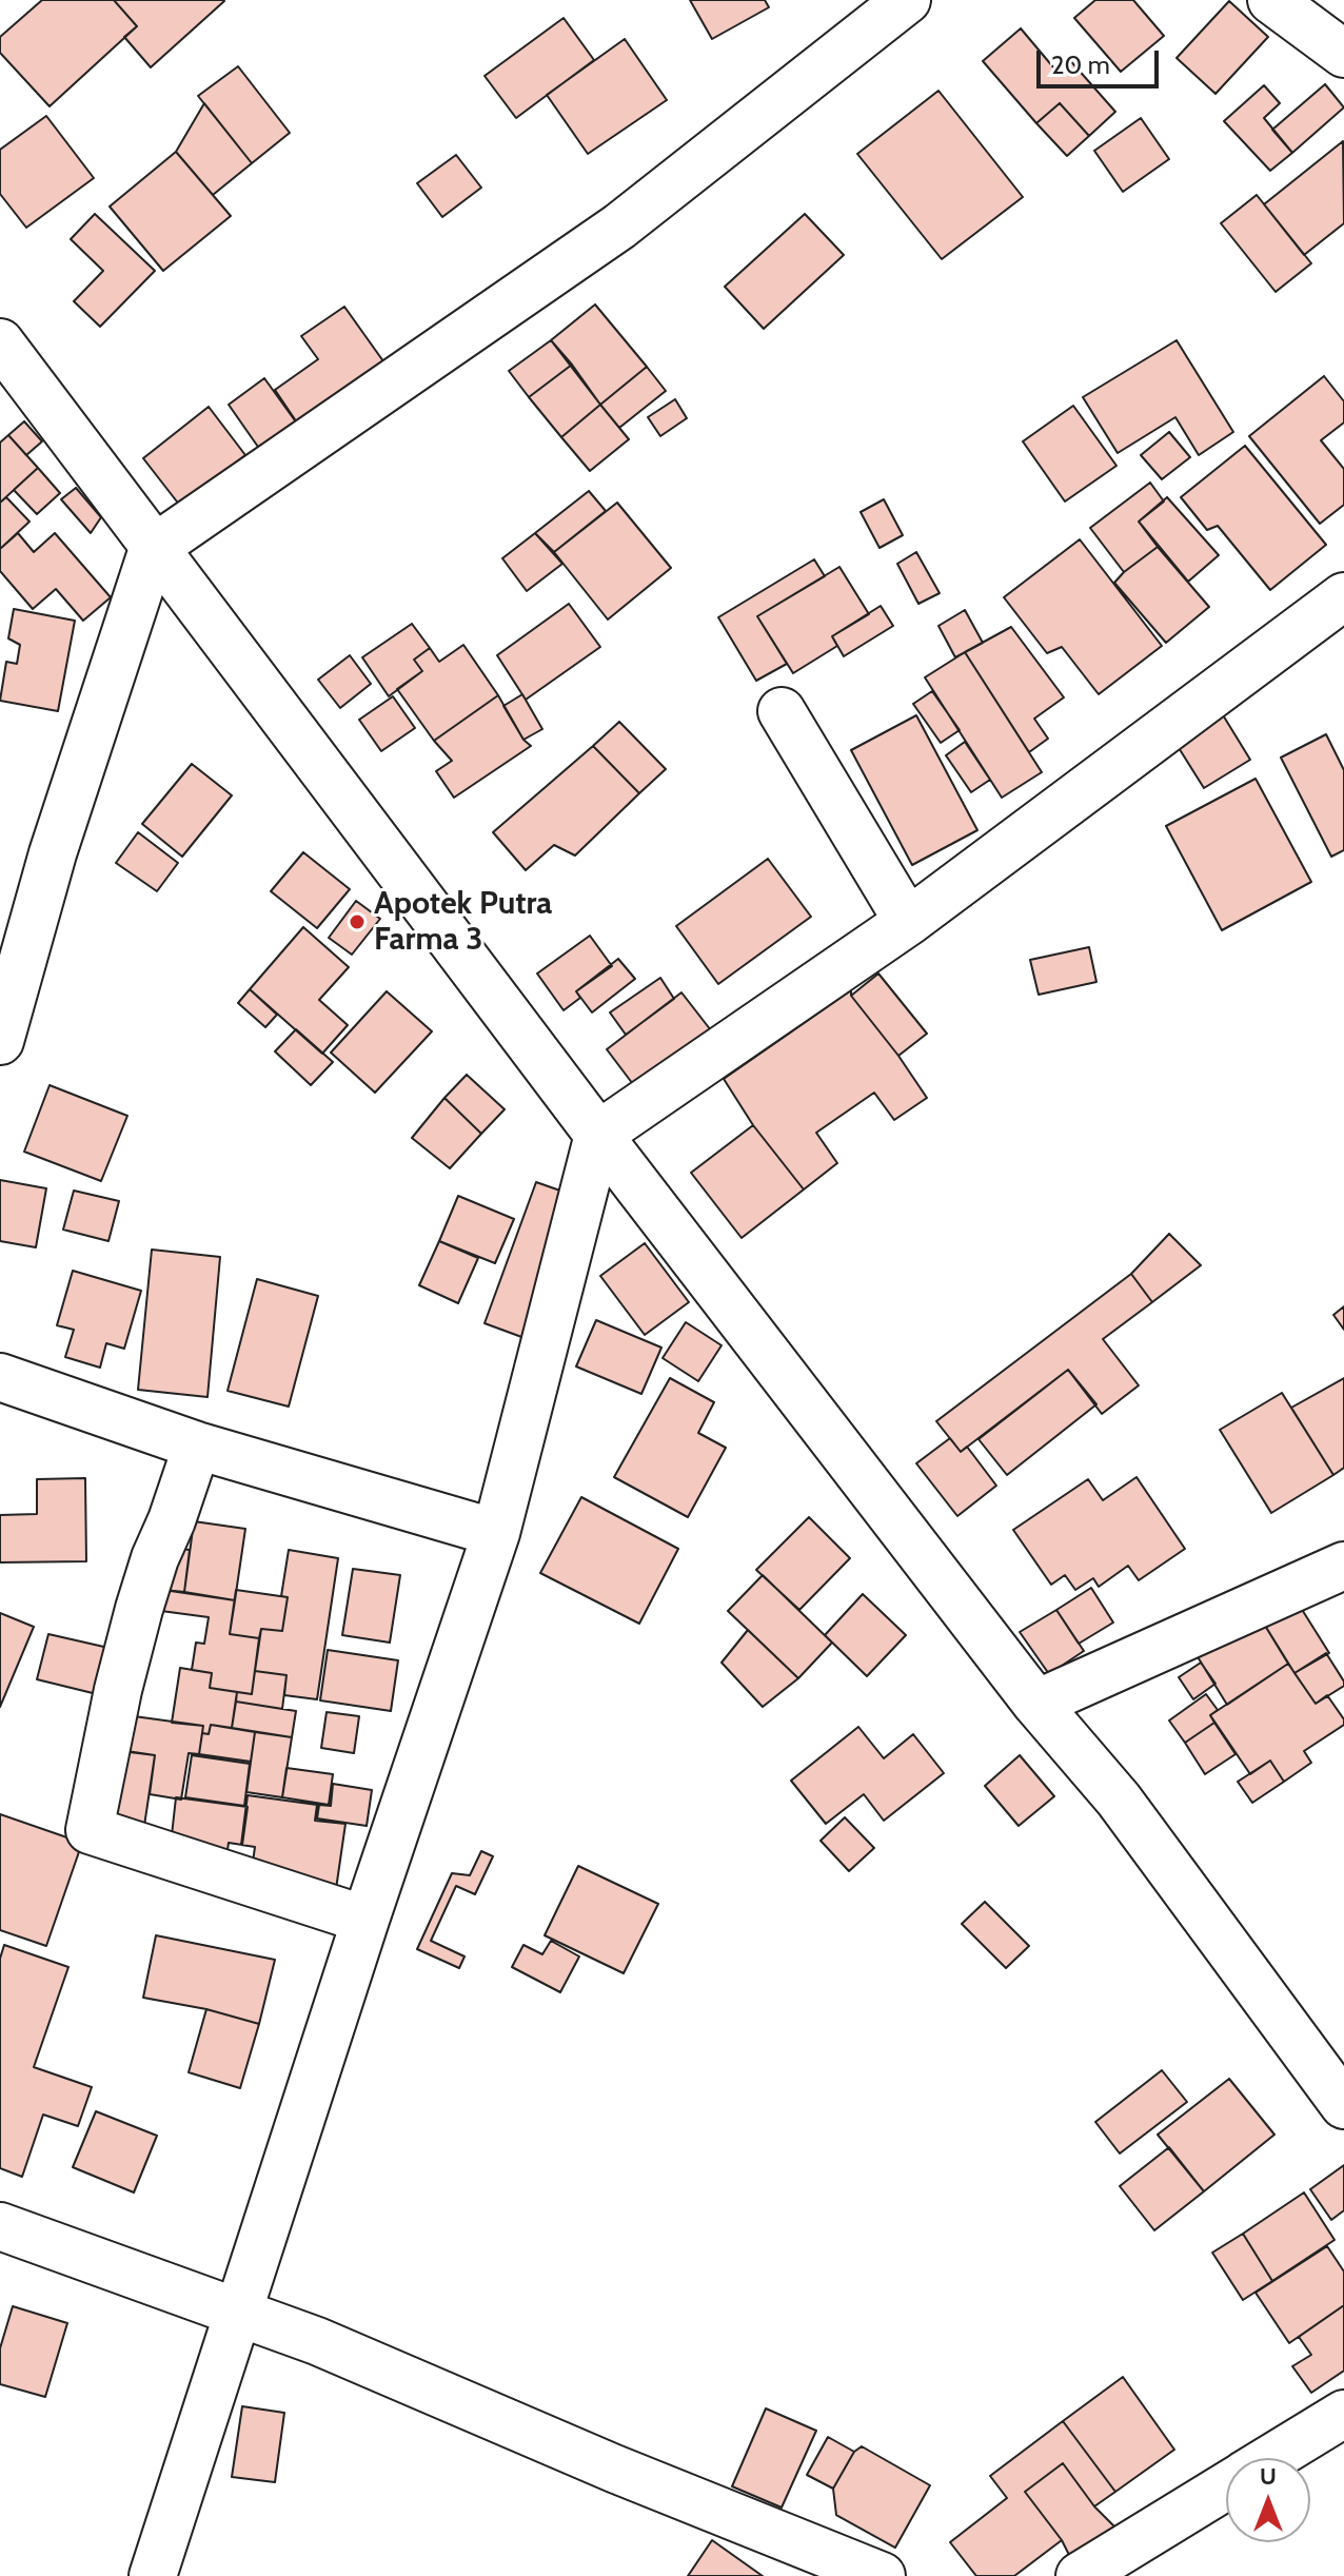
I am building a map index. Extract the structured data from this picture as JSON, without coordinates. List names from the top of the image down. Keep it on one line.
{"places":["Apotek Putra Farma 3"],"scale_bar":"20 m","north":"top"}
